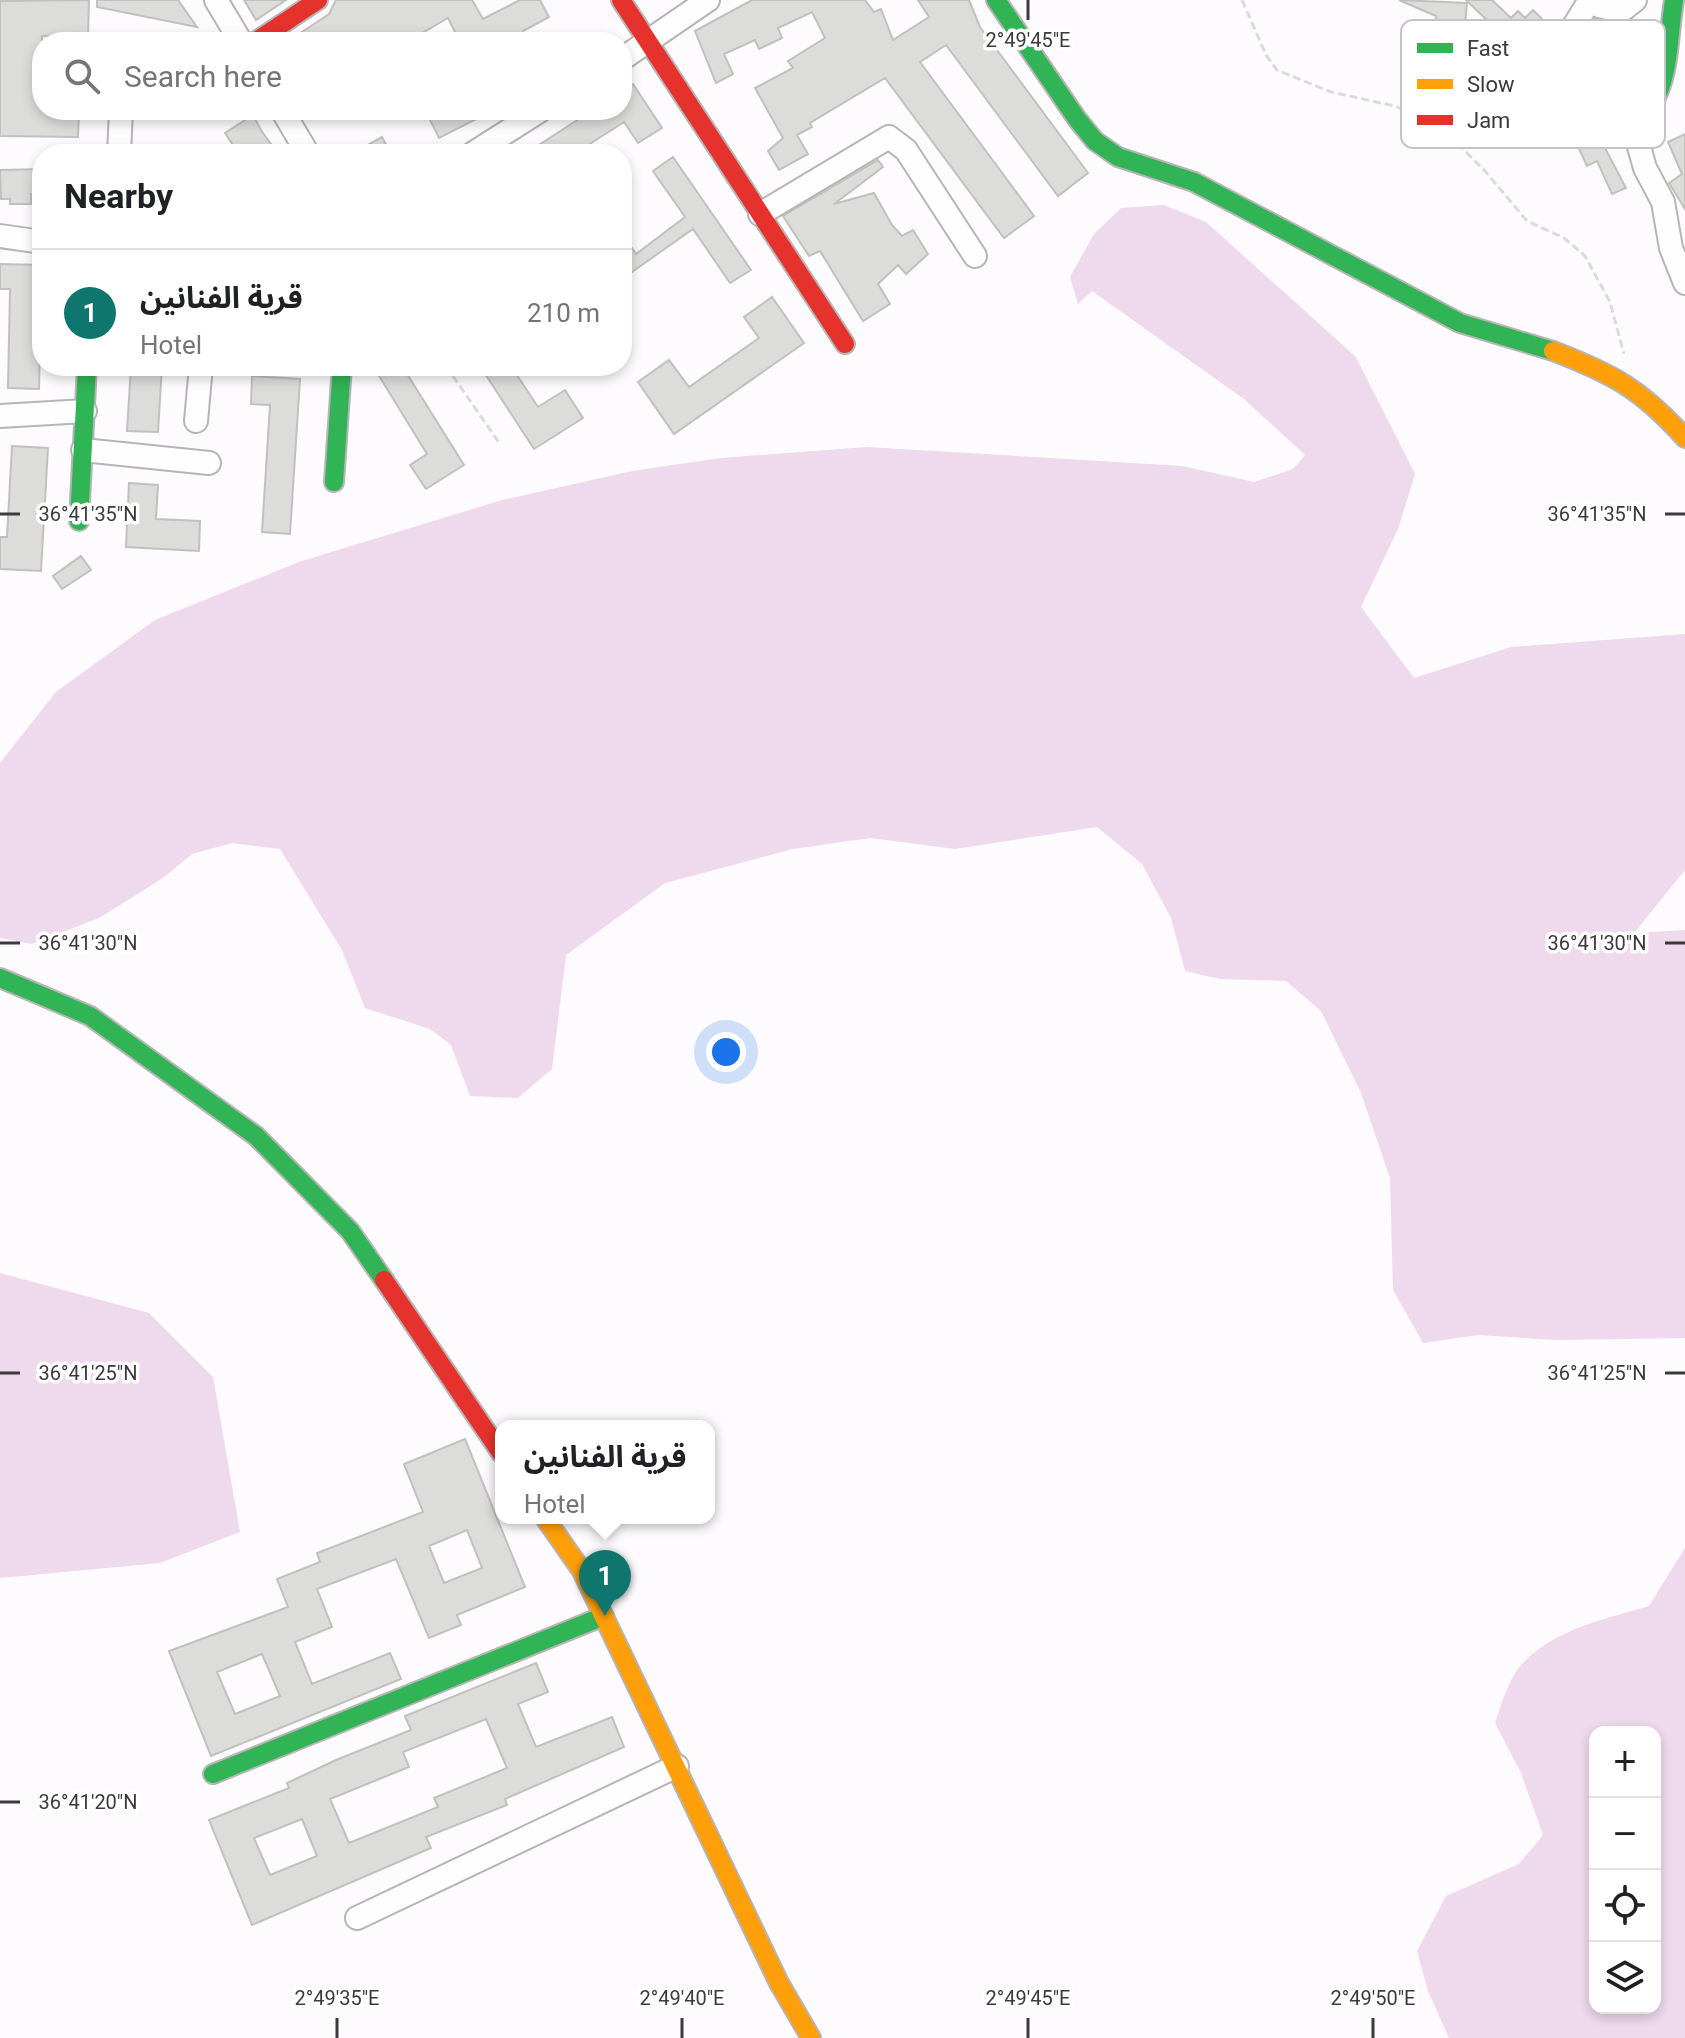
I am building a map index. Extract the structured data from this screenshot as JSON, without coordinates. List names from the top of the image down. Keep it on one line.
{"legend":["Fast","Slow","Jam"],"page":{"search":"Search here","heading":"Nearby","list":[{"mark":"1","name":"قرية الفنانين","note":"Hotel","value":"210 m"}],"popup":["قرية الفنانين","Hotel"],"pins":"1","map_buttons":["+","−"]},"coordinates":["2°49'45\"E","36°41'35\"N","36°41'30\"N","36°41'25\"N","36°41'20\"N","2°49'35\"E","2°49'40\"E","2°49'50\"E"]}
